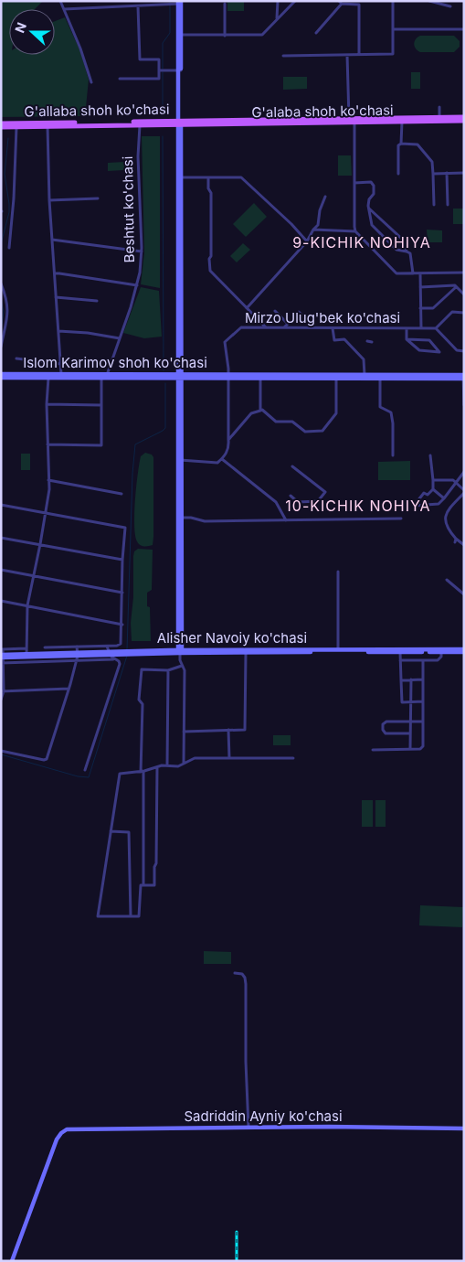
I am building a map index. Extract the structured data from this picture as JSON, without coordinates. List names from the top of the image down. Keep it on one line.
{"streets":{"main road":["G'allaba shoh ko'chasi","G'alaba shoh ko'chasi","Islom Karimov shoh ko'chasi","Alisher Navoiy ko'chasi","Sadriddin Ayniy ko'chasi"],"street":["Beshtut ko'chasi","Mirzo Ulug'bek ko'chasi"]},"crossings":[["G'allaba shoh ko'chasi","G'alaba shoh ko'chasi"],["G'allaba shoh ko'chasi","Beshtut ko'chasi"],["Beshtut ko'chasi","Islom Karimov shoh ko'chasi"],["Mirzo Ulug'bek ko'chasi","Islom Karimov shoh ko'chasi"]],"districts":["9-KICHIK NOHIYA","10-KICHIK NOHIYA"],"north":"left"}
